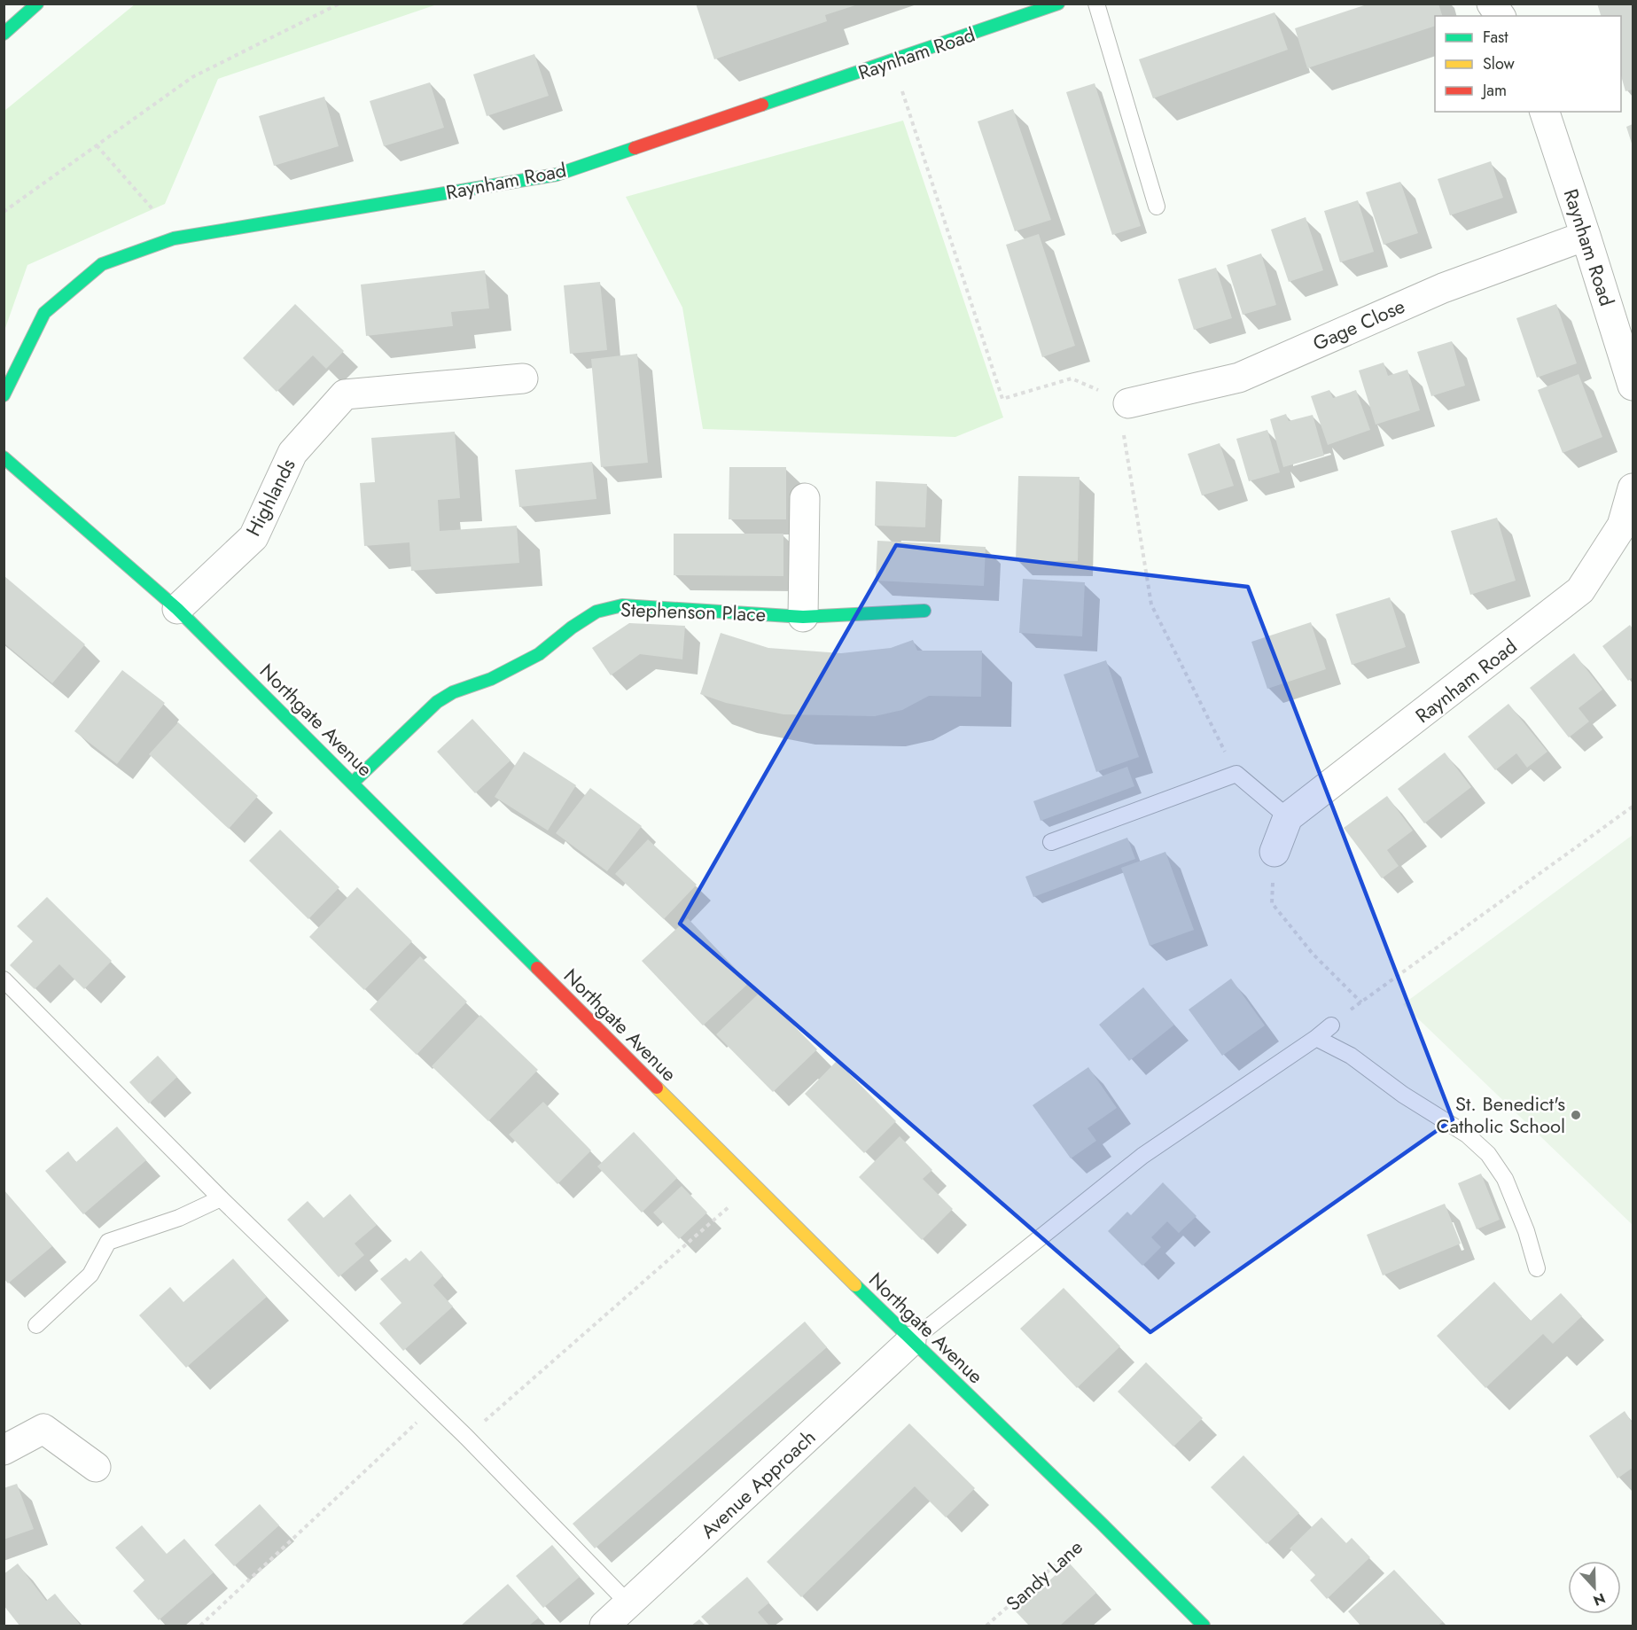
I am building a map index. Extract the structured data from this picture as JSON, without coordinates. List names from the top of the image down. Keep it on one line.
{"streets":{"main road":["Raynham Road","Stephenson Place","Northgate Avenue"],"street":["Gage Close","Highlands","Avenue Approach"],"path":["Sandy Lane"]},"crossings":[["Raynham Road","Gage Close"],["Highlands","Northgate Avenue"],["Stephenson Place","Northgate Avenue"],["Northgate Avenue","Avenue Approach"],["Northgate Avenue","Sandy Lane"]],"places":["St. Benedict's Catholic School"],"legend":["Fast","Slow","Jam"],"north":"bottom"}
